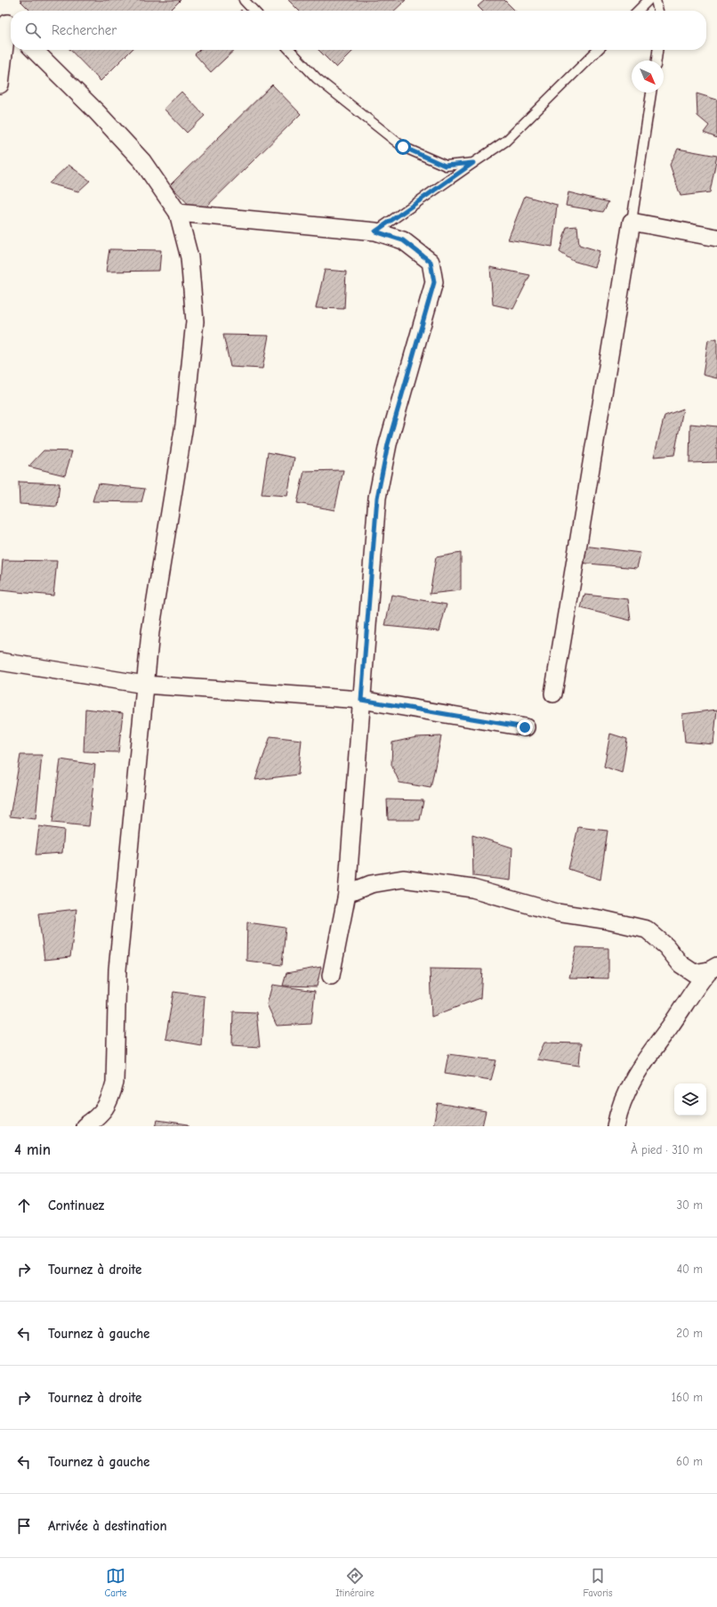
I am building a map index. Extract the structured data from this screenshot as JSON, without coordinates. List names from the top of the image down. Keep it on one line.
{"north":"bottom right","page":{"search":"Rechercher","heading":["4 min","À pied · 310 m"],"list":[["Continuez","30 m"],["Tournez à droite","40 m"],["Tournez à gauche","20 m"],["Tournez à droite","160 m"],["Tournez à gauche","60 m"],"Arrivée à destination"],"nav":["Carte","Itinéraire","Favoris"]}}
